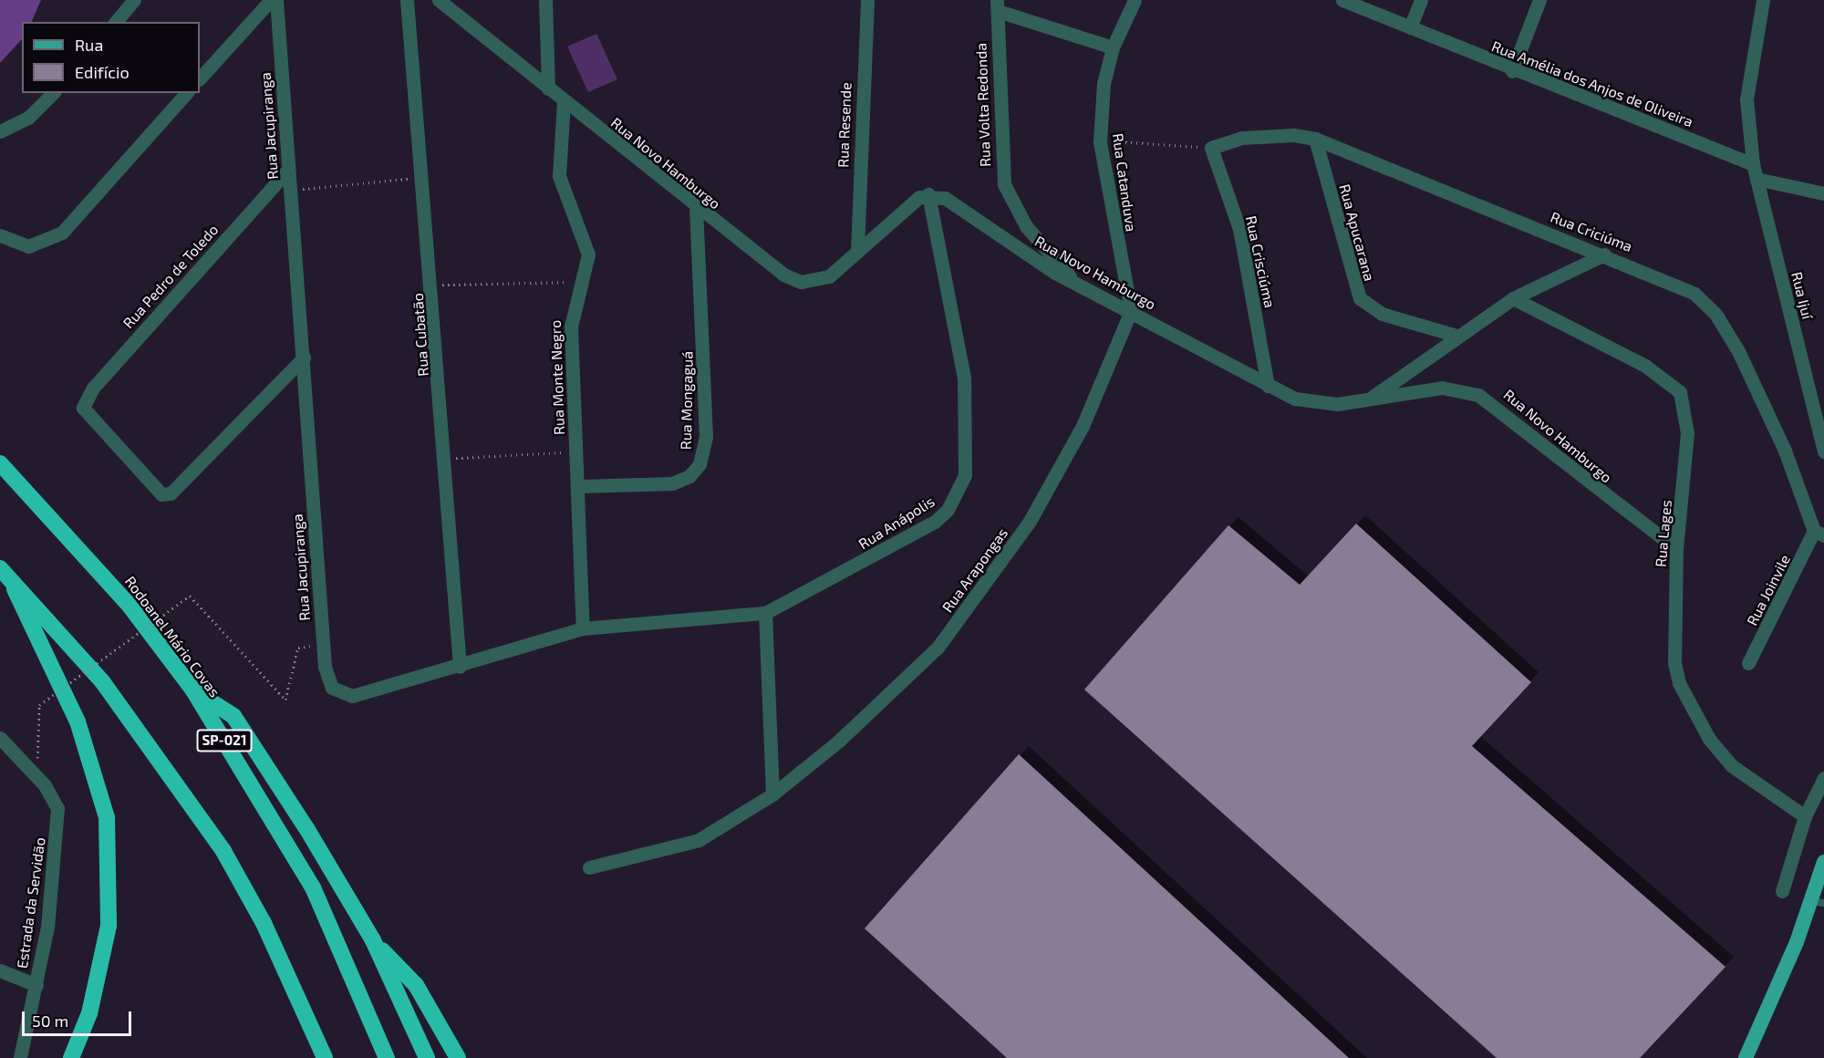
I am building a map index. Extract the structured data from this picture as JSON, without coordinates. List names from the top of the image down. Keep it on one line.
{"streets":{"highway":["Rodoanel Mário Covas","SP-021"],"street":["Rua Amélia dos Anjos de Oliveira","Rua Volta Redonda","Rua Resende","Rua Jacupiranga","Rua Novo Hamburgo","Rua Catanduva","Rua Criciúma","Rua Apucarana","Rua Crisciúma","Rua Pedro de Toledo","Rua Ijuí","Rua Cubatão","Rua Monte Negro","Rua Mongaguá","Rua Anápolis","Rua Lages","Rua Arapongas","Rua Joinvile","Estrada da Servidão"]},"crossings":[["Rua Volta Redonda","Rua Novo Hamburgo"],["Rua Resende","Rua Novo Hamburgo"],["Rua Jacupiranga","Rua Pedro de Toledo"],["Rua Jacupiranga","Rua Cubatão"],["Rua Jacupiranga","Rua Monte Negro"],["Rua Jacupiranga","Rua Anápolis"],["Rua Novo Hamburgo","Rua Catanduva"],["Rua Novo Hamburgo","Rua Crisciúma"],["Rua Novo Hamburgo","Rua Monte Negro"],["Rua Novo Hamburgo","Rua Mongaguá"],["Rua Novo Hamburgo","Rua Anápolis"],["Rua Novo Hamburgo","Rua Lages"],["Rua Novo Hamburgo","Rua Arapongas"],["Rua Catanduva","Rua Arapongas"],["Rua Criciúma","Rua Apucarana"],["Rua Criciúma","Rua Crisciúma"],["Rua Criciúma","Rua Joinvile"],["Rua Monte Negro","Rua Mongaguá"]],"legend":["Rua","Edifício"],"scale_bar":"50 m"}
